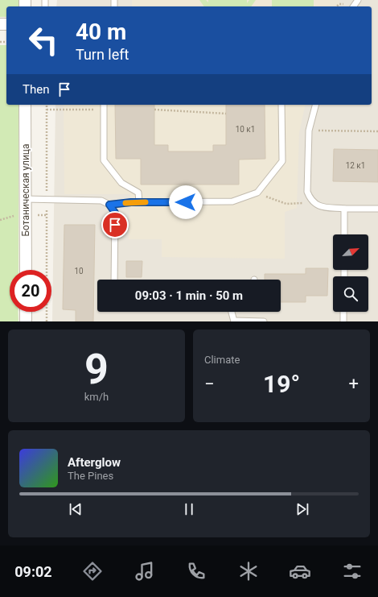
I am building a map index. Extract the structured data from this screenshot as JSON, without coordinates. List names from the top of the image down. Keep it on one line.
{"streets":{"street":["Ботаническая улица"]},"house_numbers":["10 к1","12 к1","10"],"north":"top right","page":{"turn":["40 m","Turn left"],"then":"Then","limit":"20","trip":"09:03 · 1 min · 50 m","tile":[["9","km/h"],"Climate"],"heat":["−","19°","+"],"song":["Afterglow","The Pines"],"tabs":"09:02"}}
